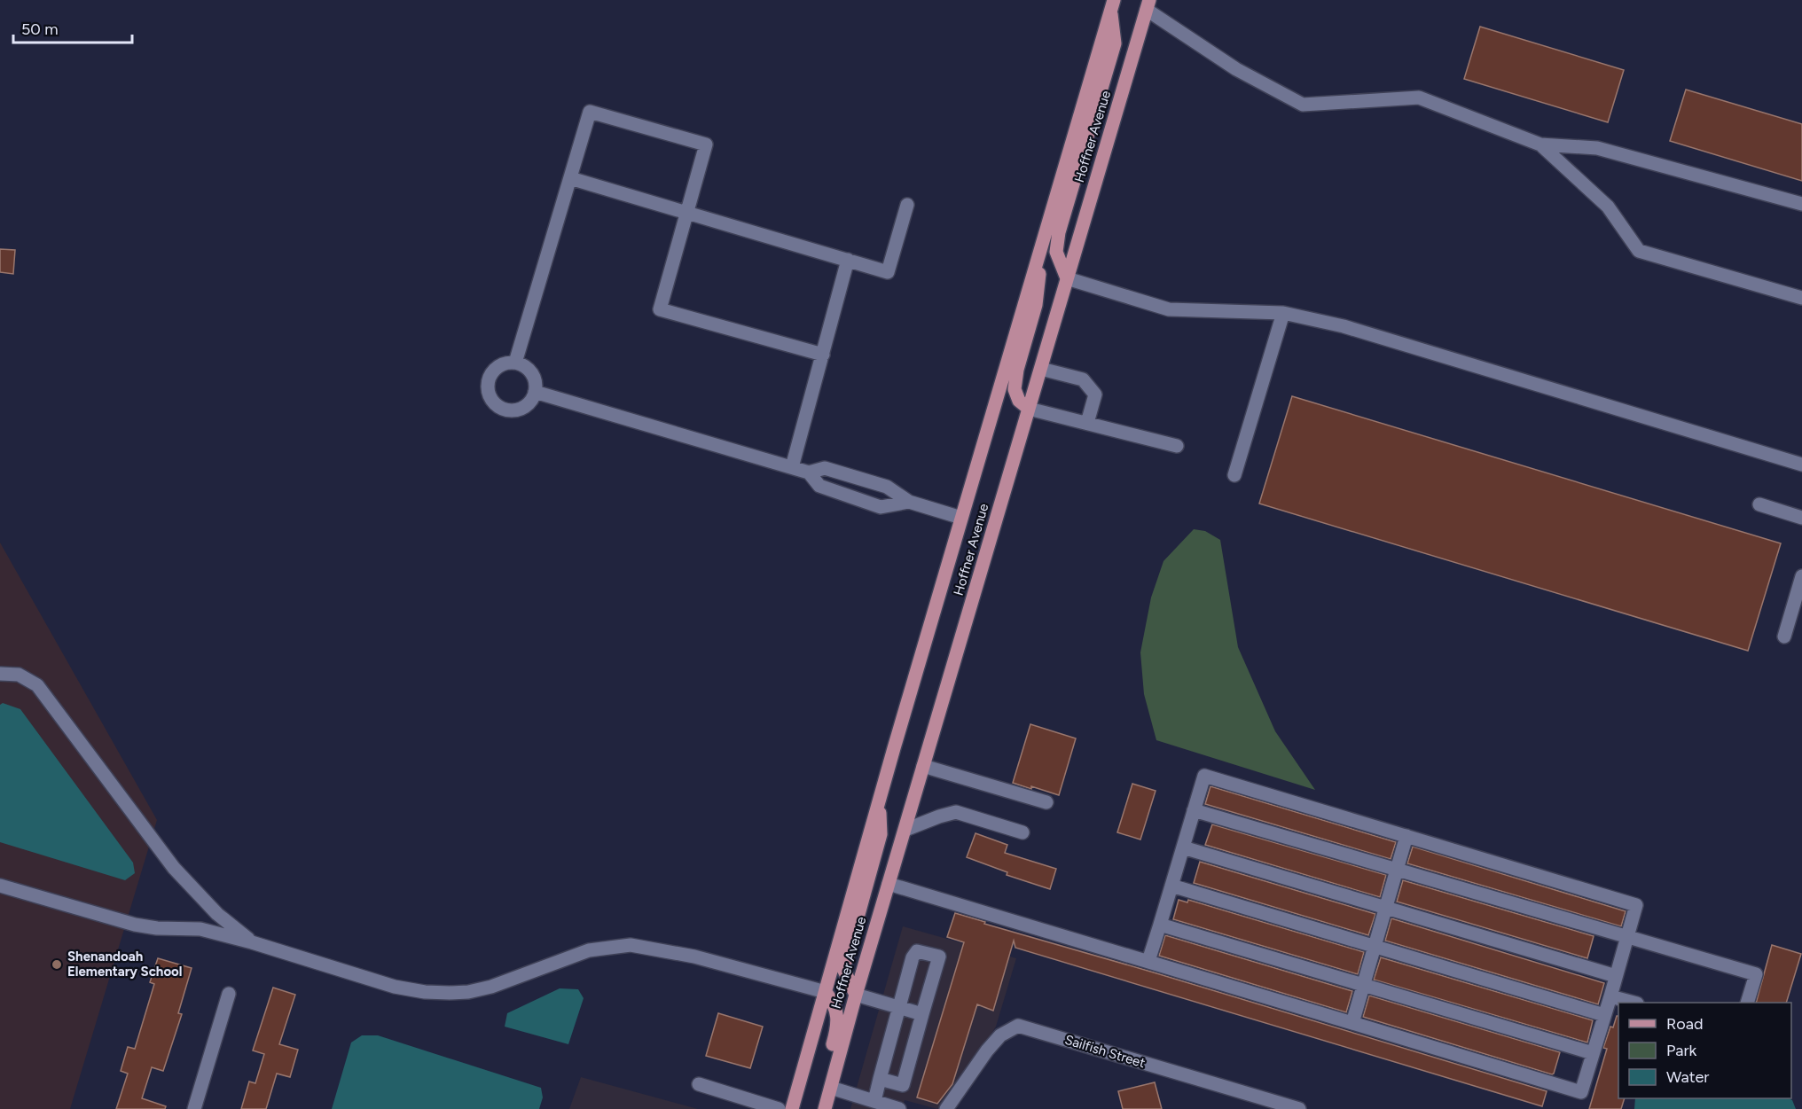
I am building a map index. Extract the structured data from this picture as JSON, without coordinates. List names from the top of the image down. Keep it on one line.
{"streets":{"main road":["Hoffner Avenue"],"street":["Sailfish Street"]},"places":["Shenandoah Elementary School"],"legend":["Road","Park","Water"],"scale_bar":"50 m"}
